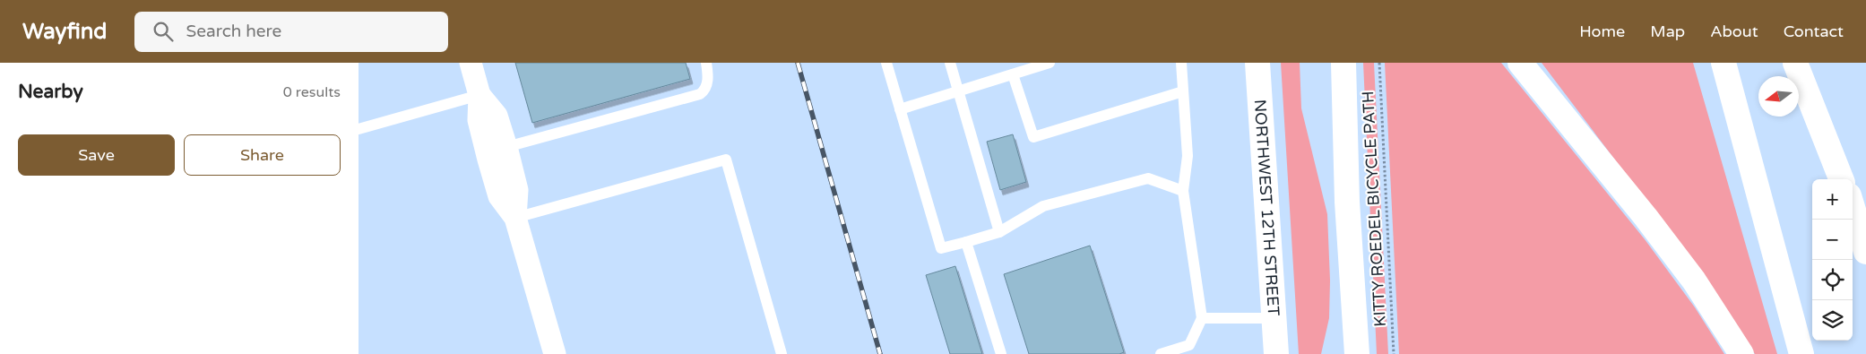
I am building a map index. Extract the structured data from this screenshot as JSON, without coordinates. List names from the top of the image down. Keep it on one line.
{"streets":{"main road":["NORTHWEST 12TH STREET"],"path":["KITTY ROEDEL BICYCLE PATH"]},"north":"left","page":{"header":"Wayfind","search":"Search here","nav":["Home","Map","About","Contact"],"heading":["Nearby","0 results"],"buttons":["Save","Share"],"map_buttons":["+","−"]}}
